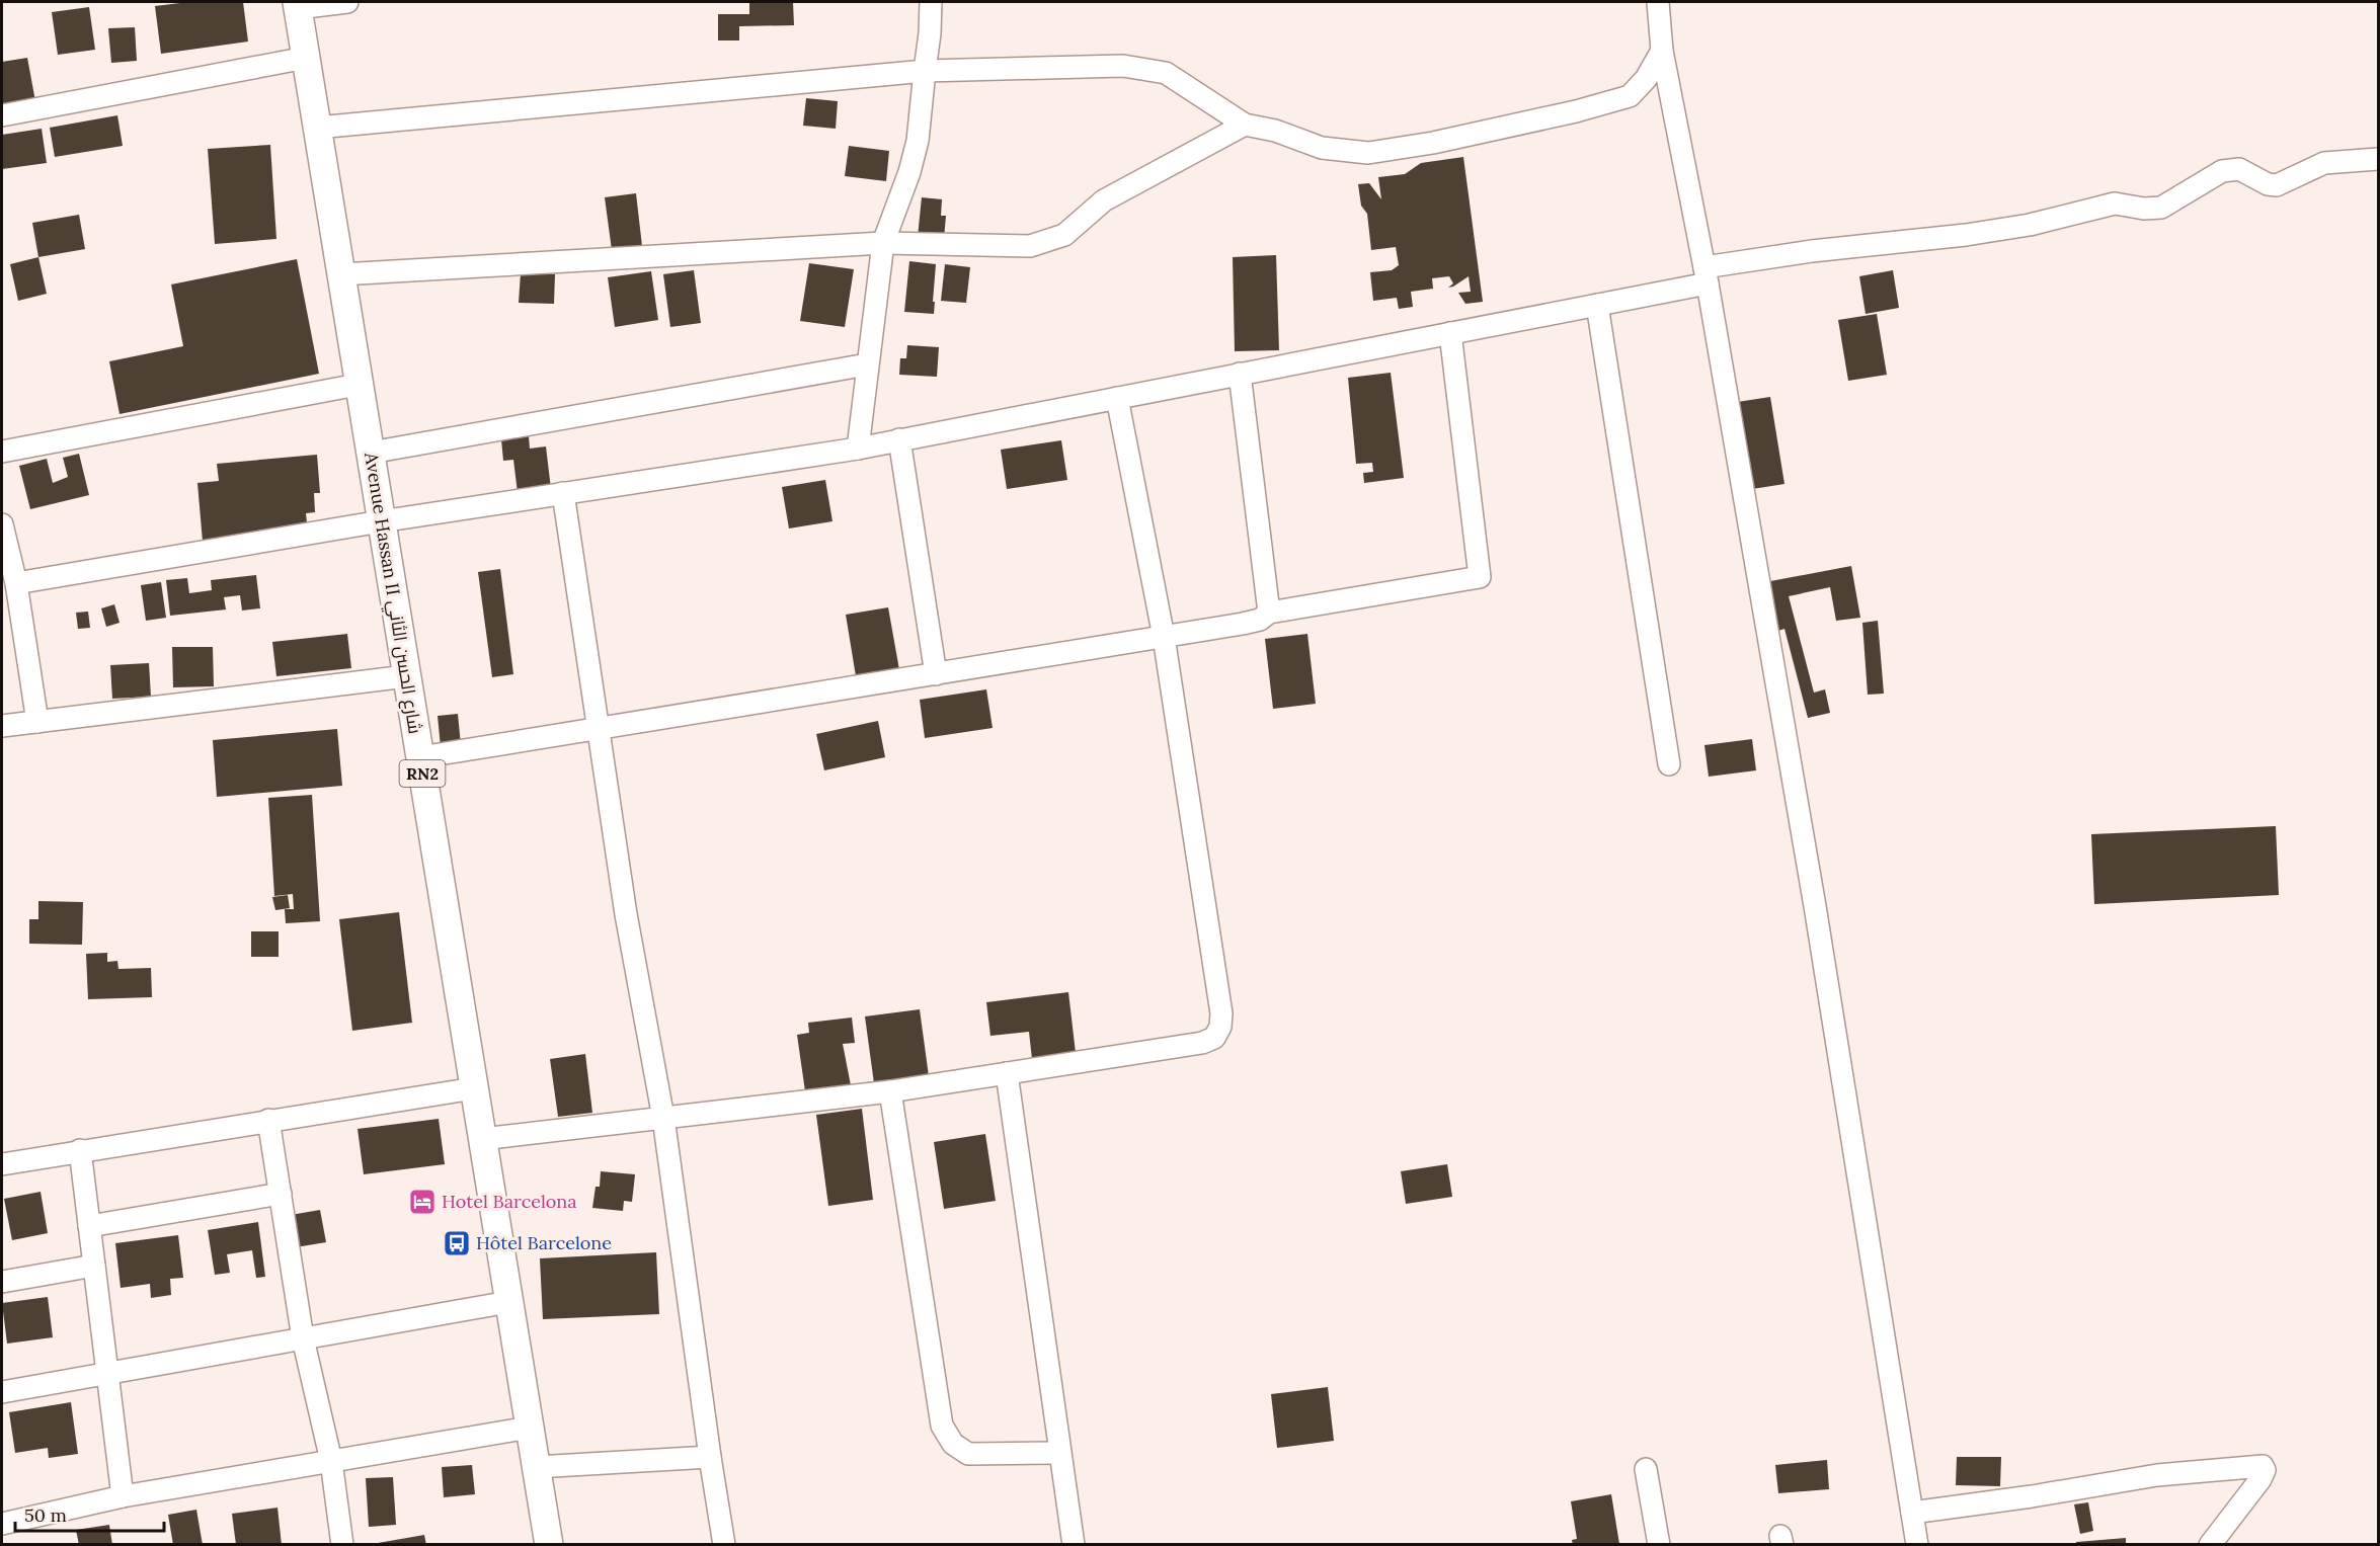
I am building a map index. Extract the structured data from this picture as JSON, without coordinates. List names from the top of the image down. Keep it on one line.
{"streets":{"main road":["Avenue Hassan II شارع الحسن الثاني","RN2"]},"places":{"hotel":["Hotel Barcelona"],"bus stop":["Hôtel Barcelone"]},"scale_bar":"50 m"}
